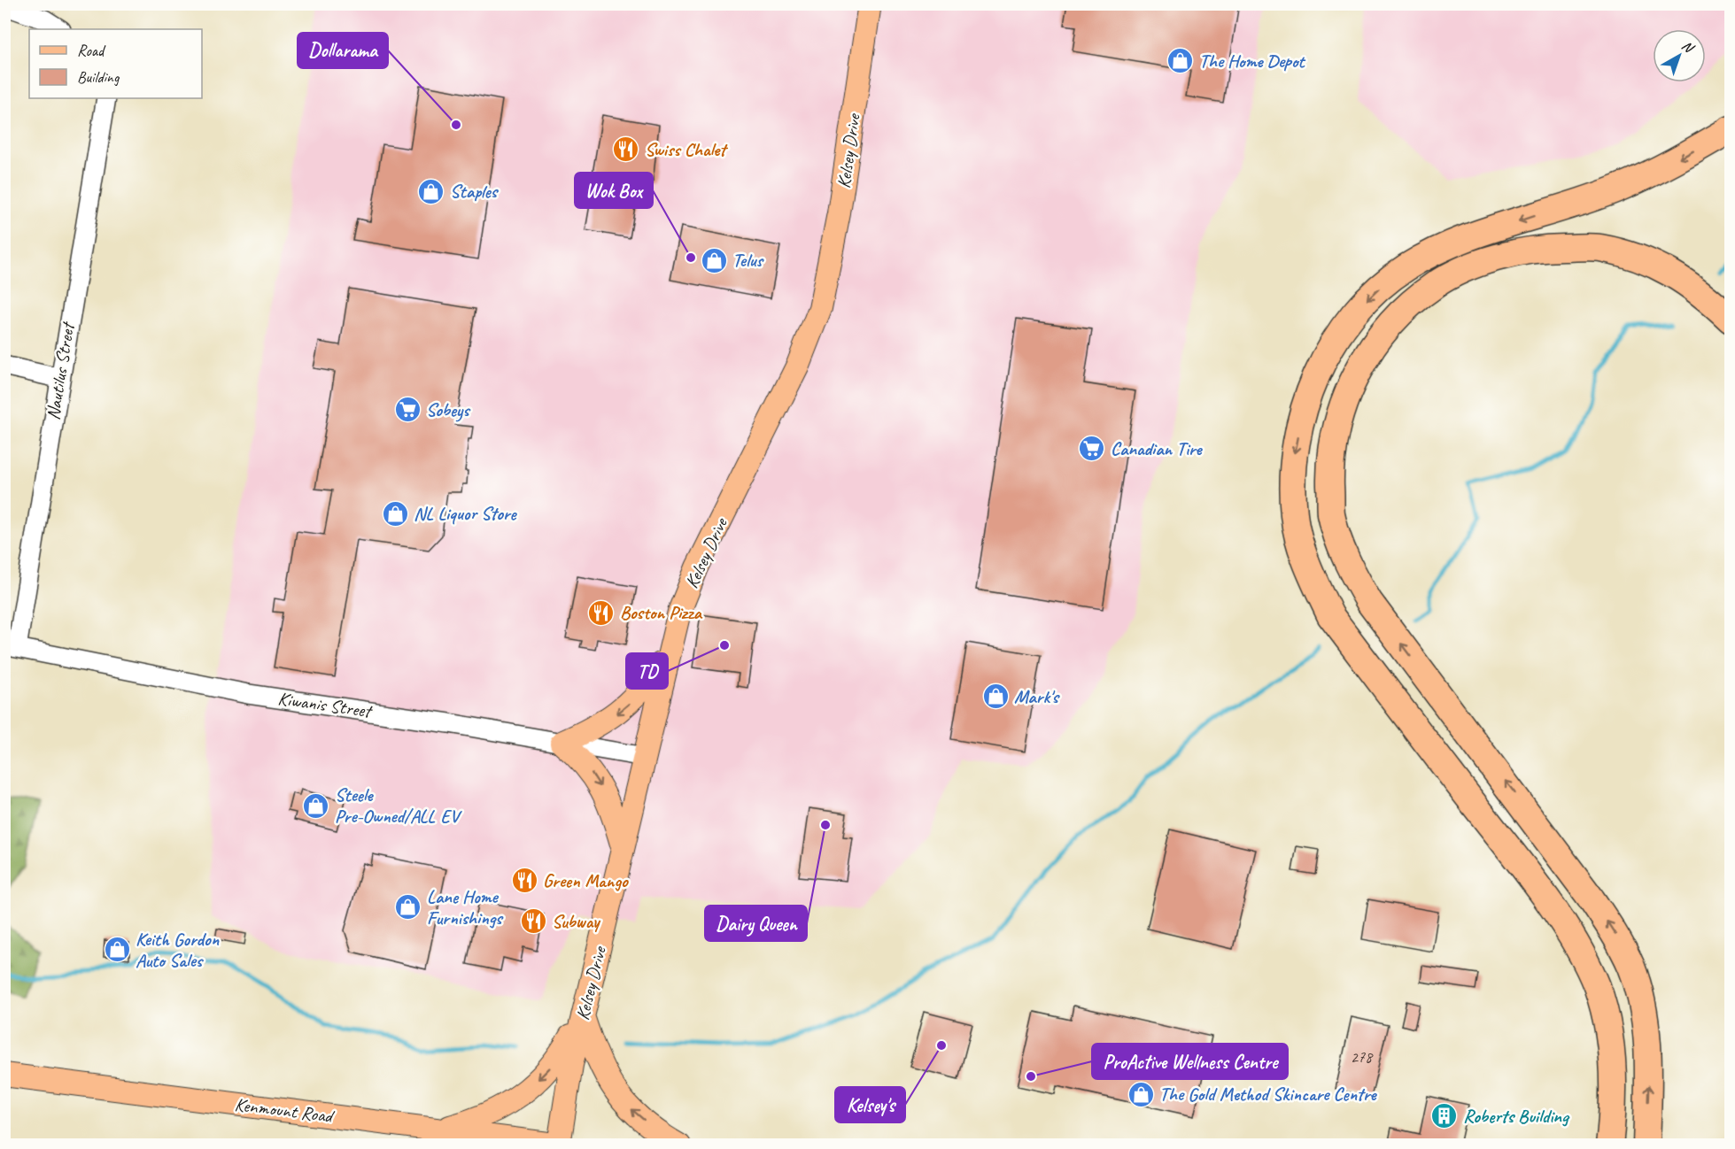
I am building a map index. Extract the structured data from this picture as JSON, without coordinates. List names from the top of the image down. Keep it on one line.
{"streets":{"main road":["Kelsey Drive","Kenmount Road"],"street":["Nautilus Street","Kiwanis Street"]},"crossings":[["Kelsey Drive","Kiwanis Street"],["Kelsey Drive","Kenmount Road"],["Nautilus Street","Kiwanis Street"]],"places":{"shop":["The Home Depot","Staples","Telus","NL Liquor Store","Mark's","Steele Pre-Owned/ALL EV","Lane Home Furnishings","Keith Gordon Auto Sales","The Gold Method Skincare Centre"],"other":["Dollarama","Wok Box","TD","Dairy Queen","Kelsey's","ProActive Wellness Centre"],"restaurant":["Swiss Chalet","Boston Pizza","Green Mango","Subway"],"supermarket":["Sobeys","Canadian Tire"],"building":["Roberts Building"]},"house_numbers":["278"],"legend":["Road","Building"],"north":"top right"}
